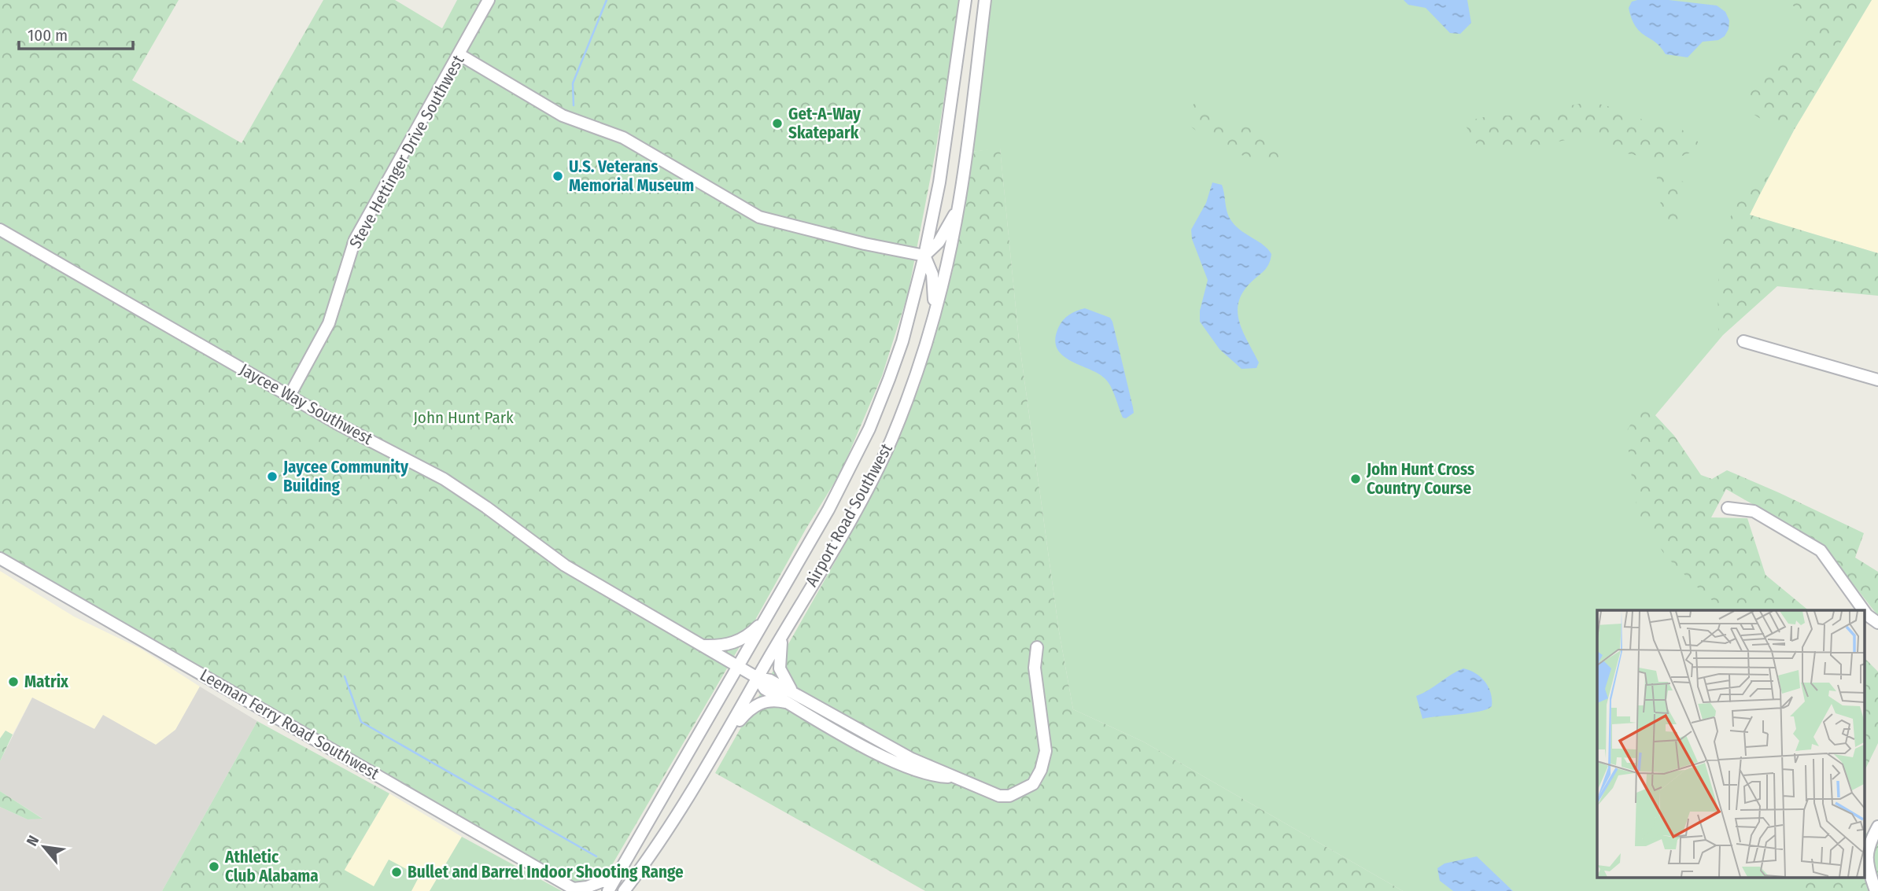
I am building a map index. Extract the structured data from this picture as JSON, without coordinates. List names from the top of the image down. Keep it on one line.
{"streets":{"street":["Steve Hettinger Drive Southwest","Jaycee Way Southwest","Airport Road Southwest","Leeman Ferry Road Southwest"]},"crossings":[["Steve Hettinger Drive Southwest","Jaycee Way Southwest"],["Jaycee Way Southwest","Airport Road Southwest"]],"parks":["John Hunt Park"],"places":["Get-A-Way Skatepark","U.S. Veterans Memorial Museum","Jaycee Community Building","John Hunt Cross Country Course","Matrix","Athletic Club Alabama","Bullet and Barrel Indoor Shooting Range"],"scale_bar":"100 m","north":"top left"}
